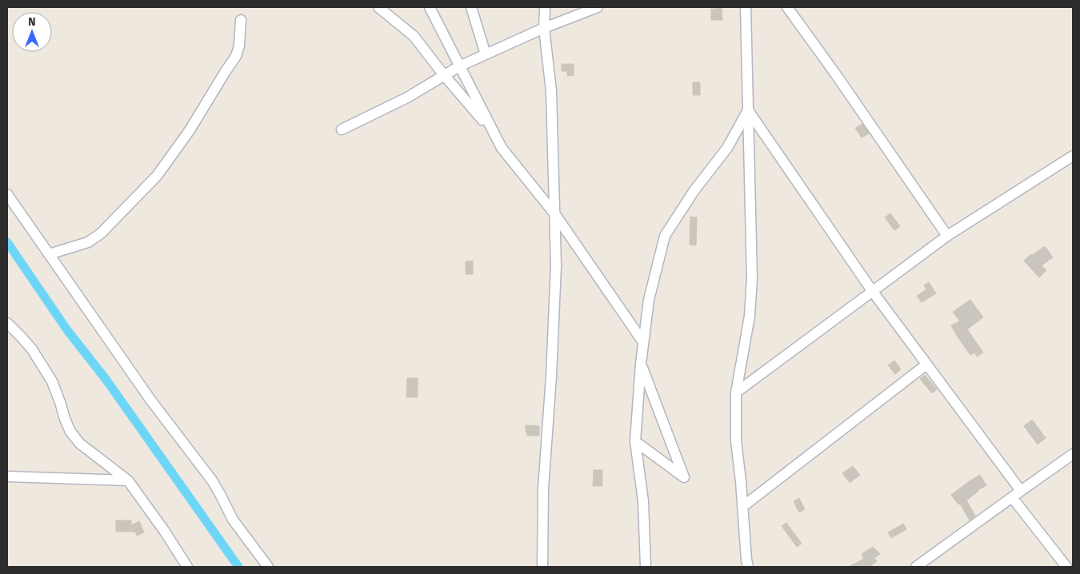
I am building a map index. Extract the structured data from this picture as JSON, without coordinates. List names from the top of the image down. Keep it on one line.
{"north":"top"}
